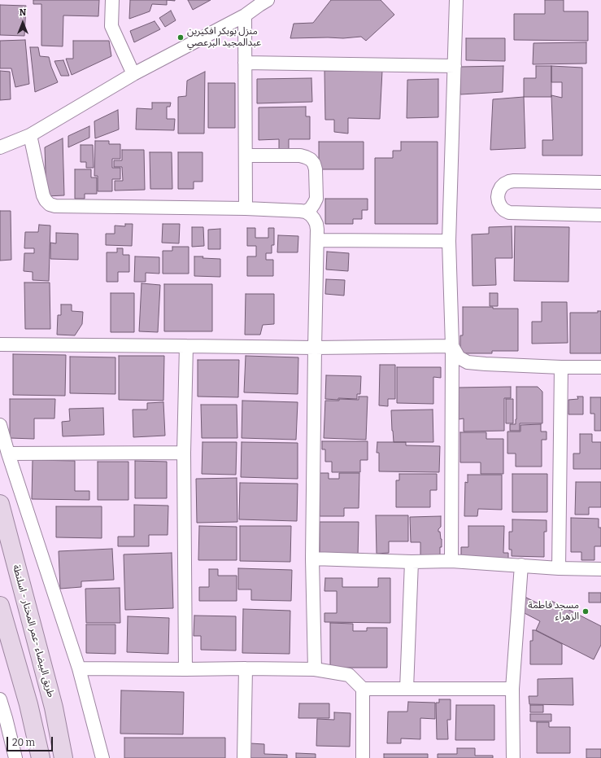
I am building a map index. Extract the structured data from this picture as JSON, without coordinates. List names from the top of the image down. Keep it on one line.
{"streets":{"main road":["طريق البيضاء -عمر المختار - اسلنطة"]},"places":["منزل بوبكر افكيرين عبدالمجيد البرعصي","مسجد فاطمة الزهراء"],"scale_bar":"20 m","north":"top"}
